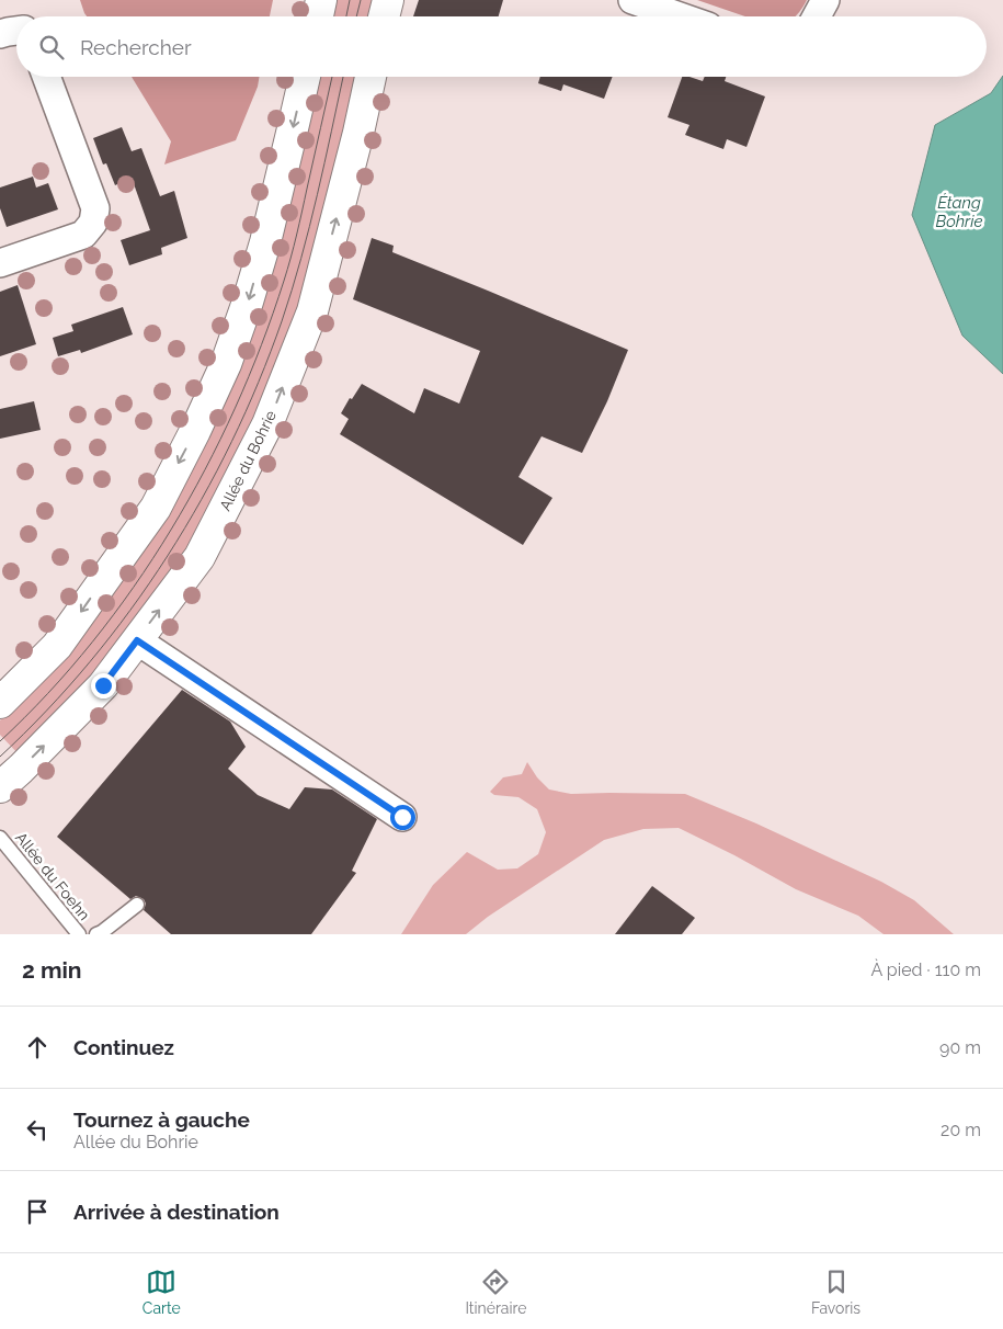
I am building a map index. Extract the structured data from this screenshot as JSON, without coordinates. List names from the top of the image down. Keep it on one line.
{"streets":{"main road":["Allée du Bohrie"],"lane":["Allée du Foehn"]},"water":["Étang Bohrie"],"page":{"search":"Rechercher","heading":["2 min","À pied · 110 m"],"list":[["Continuez","90 m"],["Tournez à gauche","Allée du Bohrie","20 m"],"Arrivée à destination"],"nav":["Carte","Itinéraire","Favoris"]}}
